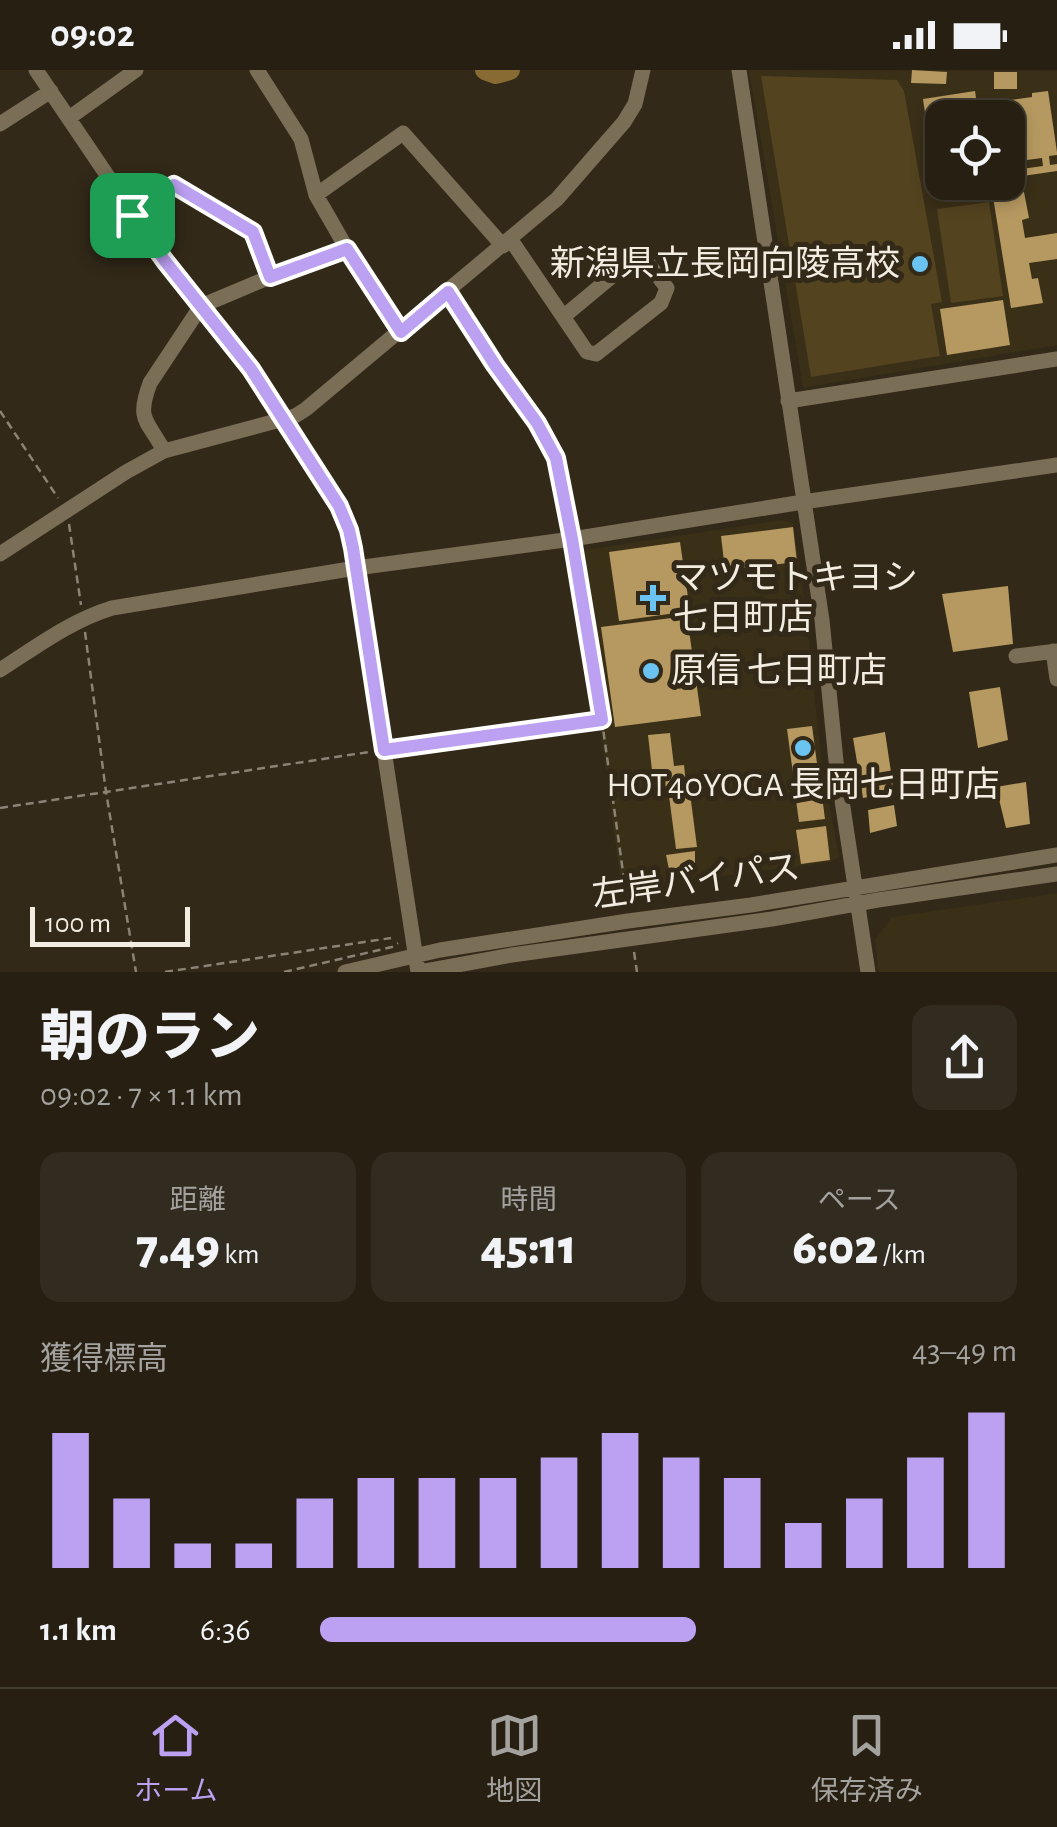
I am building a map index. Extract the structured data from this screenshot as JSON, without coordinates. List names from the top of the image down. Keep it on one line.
{"streets":{"street":["左岸バイパス"]},"places":{"other":["新潟県立長岡向陵高校","原信 七日町店","HOT40YOGA 長岡七日町店"],"health":["マツモトキヨシ 七日町店"]},"scale_bar":"100 m","page":{"status":"09:02","scale":"100 m","heading":["朝のラン","09:02 · 7 × 1.1 km"],"stats":[["距離","7.49 km"],["時間","45:11"],["ペース","6:02 /km"]],"chart":["獲得標高","43–49 m"],"list":[{"name":"1.1 km","note":"6:36"}],"tabs":["ホーム","地図","保存済み"]}}
